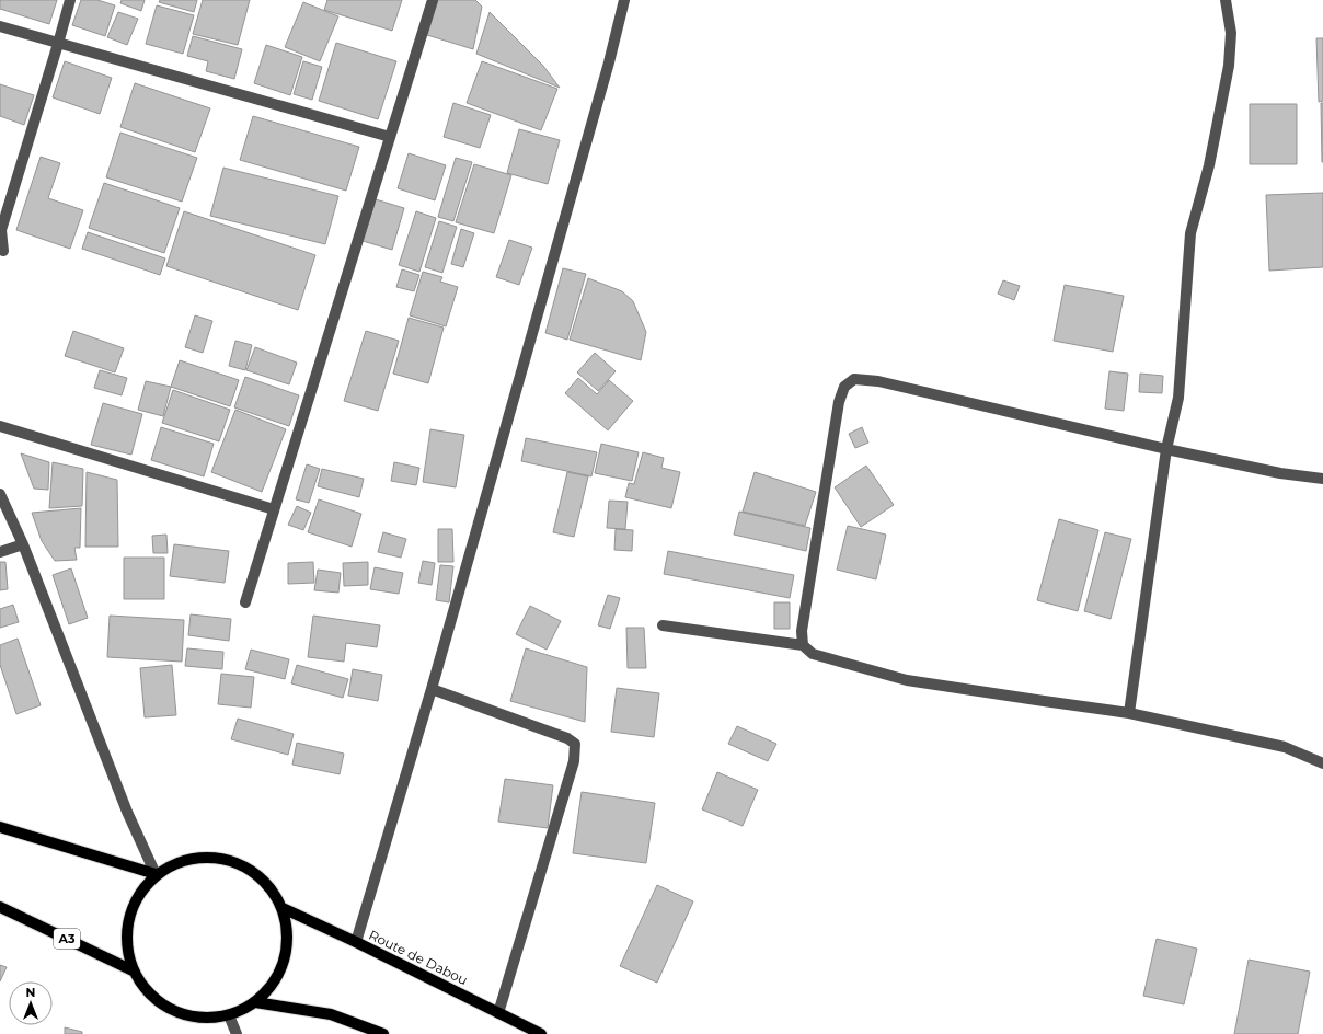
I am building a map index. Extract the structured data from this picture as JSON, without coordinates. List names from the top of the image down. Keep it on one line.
{"streets":{"main road":["A3","Route de Dabou"]},"north":"top"}
